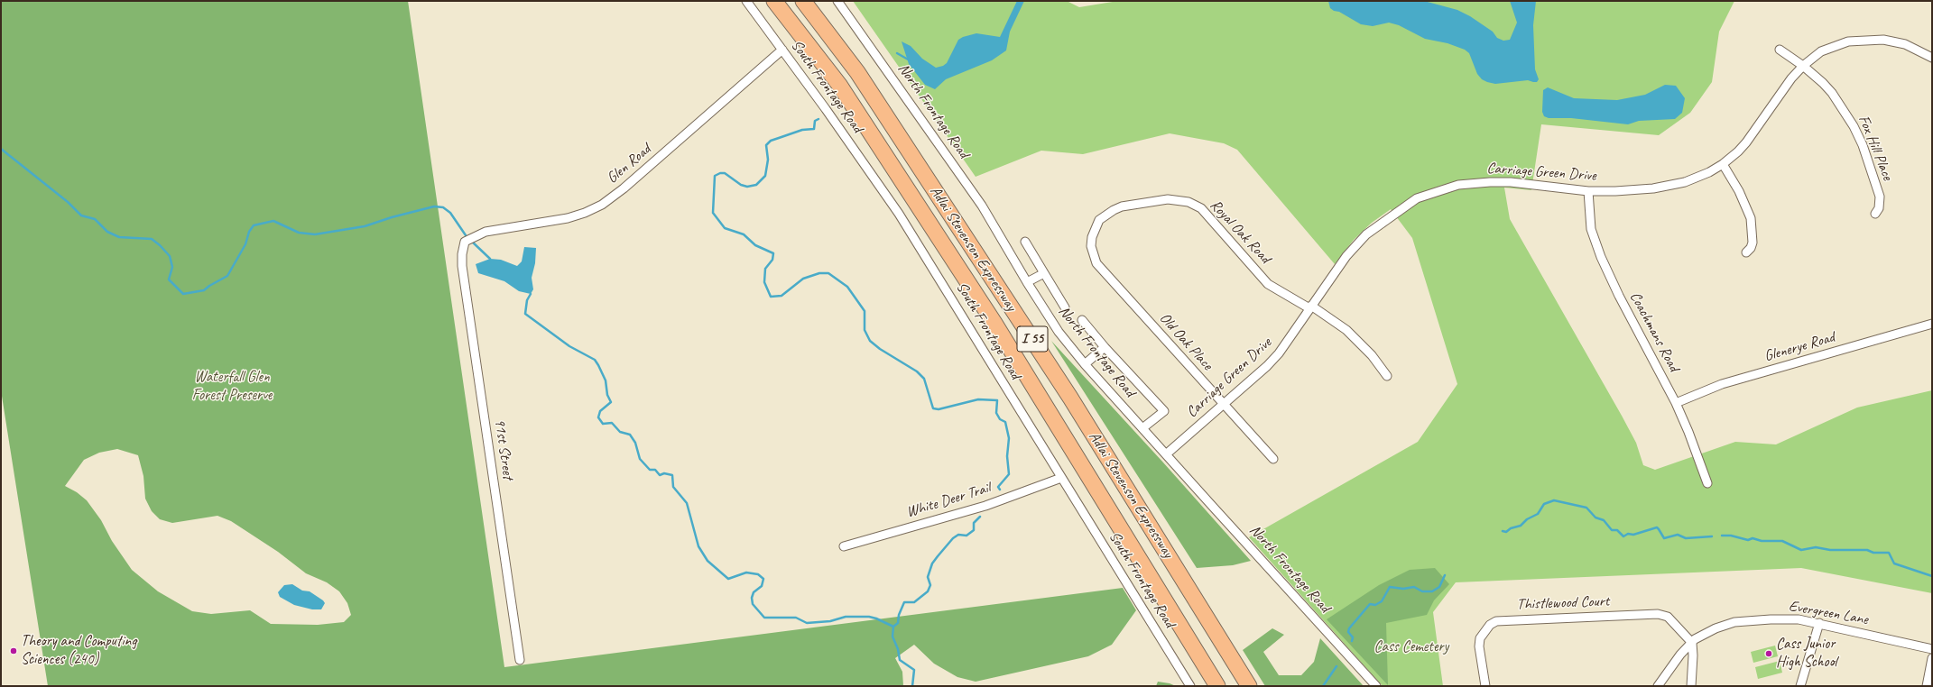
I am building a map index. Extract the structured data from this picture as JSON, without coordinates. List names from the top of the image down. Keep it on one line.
{"streets":{"highway":["Adlai Stevenson Expressway","I 55"],"street":["South Frontage Road","North Frontage Road","Fox Hill Place","Glen Road","Carriage Green Drive","Royal Oak Road","Coachmans Road","Old Oak Place","Glenerye Road","91st Street","White Deer Trail","Thistlewood Court","Evergreen Lane"]},"crossings":[["South Frontage Road","Glen Road"],["South Frontage Road","White Deer Trail"],["North Frontage Road","Carriage Green Drive"],["Fox Hill Place","Carriage Green Drive"],["Glen Road","91st Street"],["Carriage Green Drive","Royal Oak Road"],["Carriage Green Drive","Coachmans Road"],["Carriage Green Drive","Old Oak Place"],["Royal Oak Road","Old Oak Place"],["Coachmans Road","Glenerye Road"],["Thistlewood Court","Evergreen Lane"]],"parks":["Waterfall Glen Forest Preserve","Cass Cemetery"],"places":["Theory and Computing Sciences (240)","Cass Junior High School"]}
